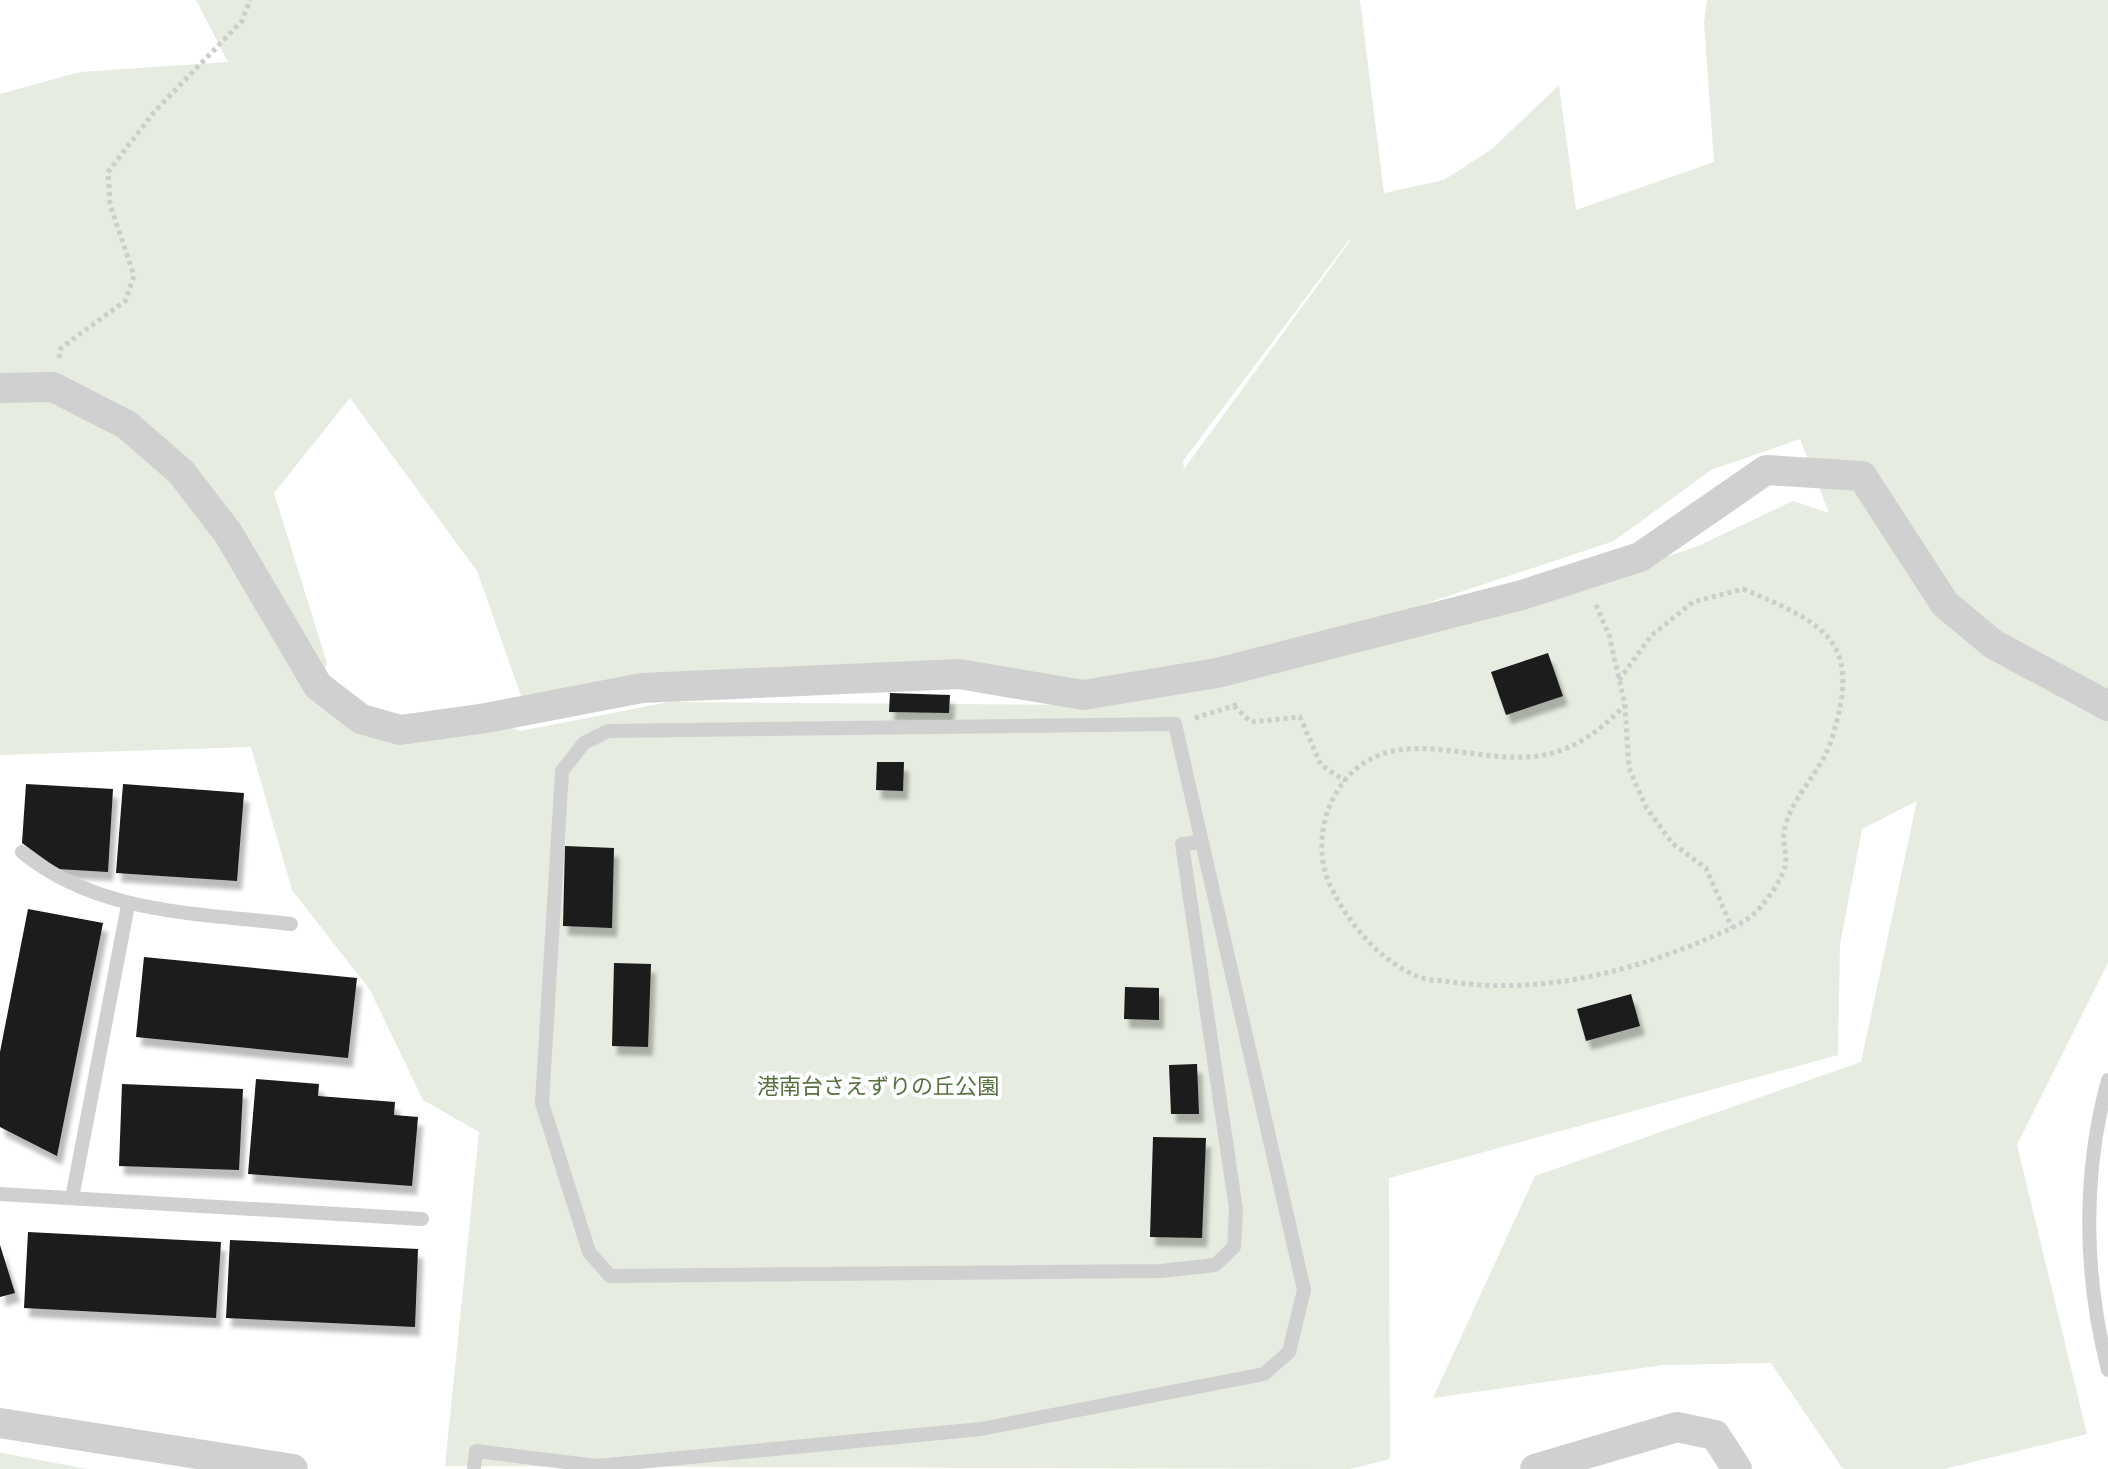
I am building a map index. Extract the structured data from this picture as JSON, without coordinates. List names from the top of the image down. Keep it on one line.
{"parks":["港南台さえずりの丘公園"]}
